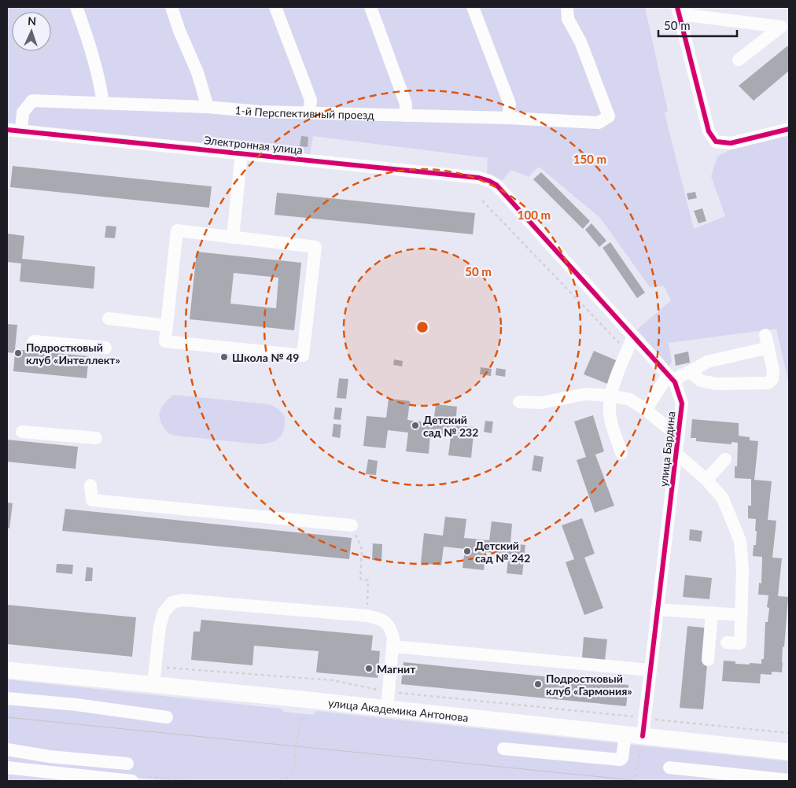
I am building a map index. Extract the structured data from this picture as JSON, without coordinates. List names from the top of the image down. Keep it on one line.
{"streets":{"main road":["улица Академика Антонова"],"street":["1-й Перспективный проезд","Электронная улица","улица Бардина"]},"crossings":[["1-й Перспективный проезд","Электронная улица"],["Электронная улица","улица Бардина"],["улица Бардина","улица Академика Антонова"]],"places":["Подростковый клуб «Интеллект»","Школа № 49","Детский сад № 232","Детский сад № 242","Магнит","Подростковый клуб «Гармония»"],"scale_bar":"50 m","north":"top","rings":["150 m","100 m","50 m"]}
